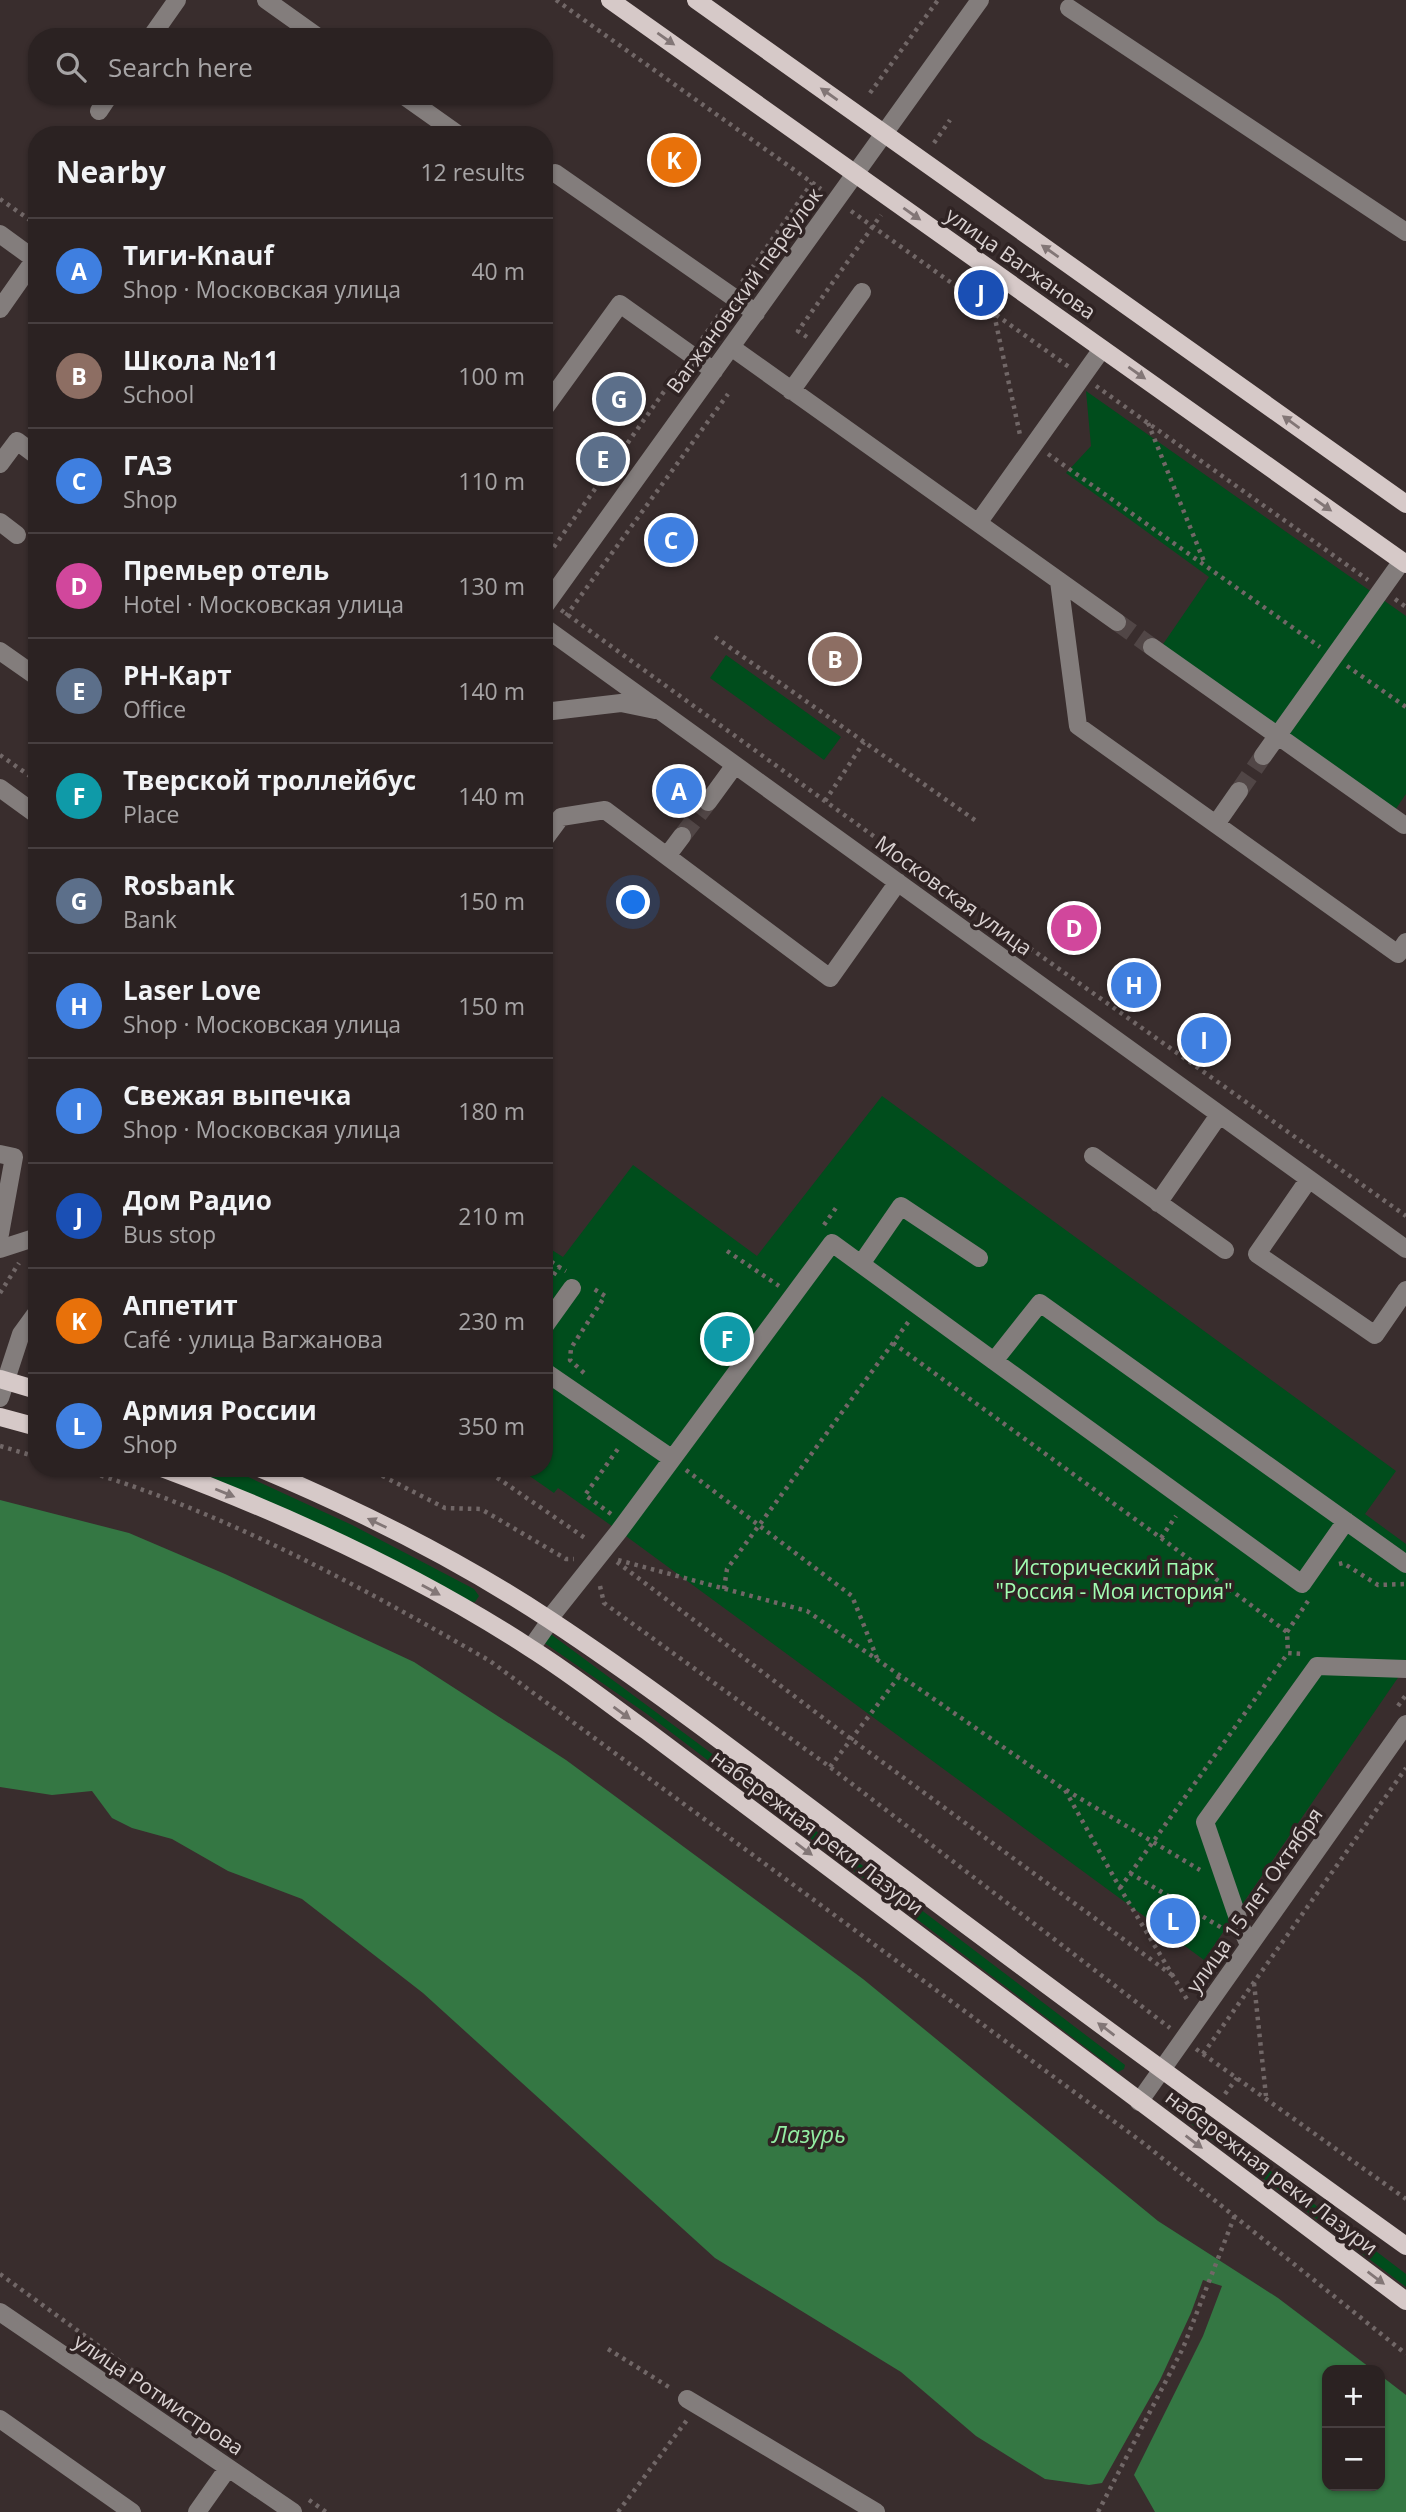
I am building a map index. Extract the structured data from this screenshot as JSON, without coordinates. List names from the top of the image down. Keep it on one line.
{"streets":{"main road":["улица Вагжанова","набережная реки Лазури"],"street":["Вагжановский переулок","Московская улица","улица 15 лет Октября","улица Ротмистрова"]},"crossings":[["улица Вагжанова","Вагжановский переулок"],["набережная реки Лазури","улица 15 лет Октября"]],"water":["Лазурь"],"parks":["Исторический парк \"Россия - Моя история\""],"page":{"search":"Search here","heading":["Nearby","12 results"],"pins":["K","J","G","E","C","B","A","D","H","I","F","L"],"list":[{"mark":"A","name":"Тиги-Knauf","note":"Shop · Московская улица","value":"40 m"},{"mark":"B","name":"Школа №11","note":"School","value":"100 m"},{"mark":"C","name":"ГАЗ","note":"Shop","value":"110 m"},{"mark":"D","name":"Премьер отель","note":"Hotel · Московская улица","value":"130 m"},{"mark":"E","name":"РН-Карт","note":"Office","value":"140 m"},{"mark":"F","name":"Тверской троллейбус","note":"Place","value":"140 m"},{"mark":"G","name":"Rosbank","note":"Bank","value":"150 m"},{"mark":"H","name":"Laser Love","note":"Shop · Московская улица","value":"150 m"},{"mark":"I","name":"Свежая выпечка","note":"Shop · Московская улица","value":"180 m"},{"mark":"J","name":"Дом Радио","note":"Bus stop","value":"210 m"},{"mark":"K","name":"Аппетит","note":"Café · улица Вагжанова","value":"230 m"},{"mark":"L","name":"Армия России","note":"Shop","value":"350 m"}],"map_buttons":["+","−"]}}
